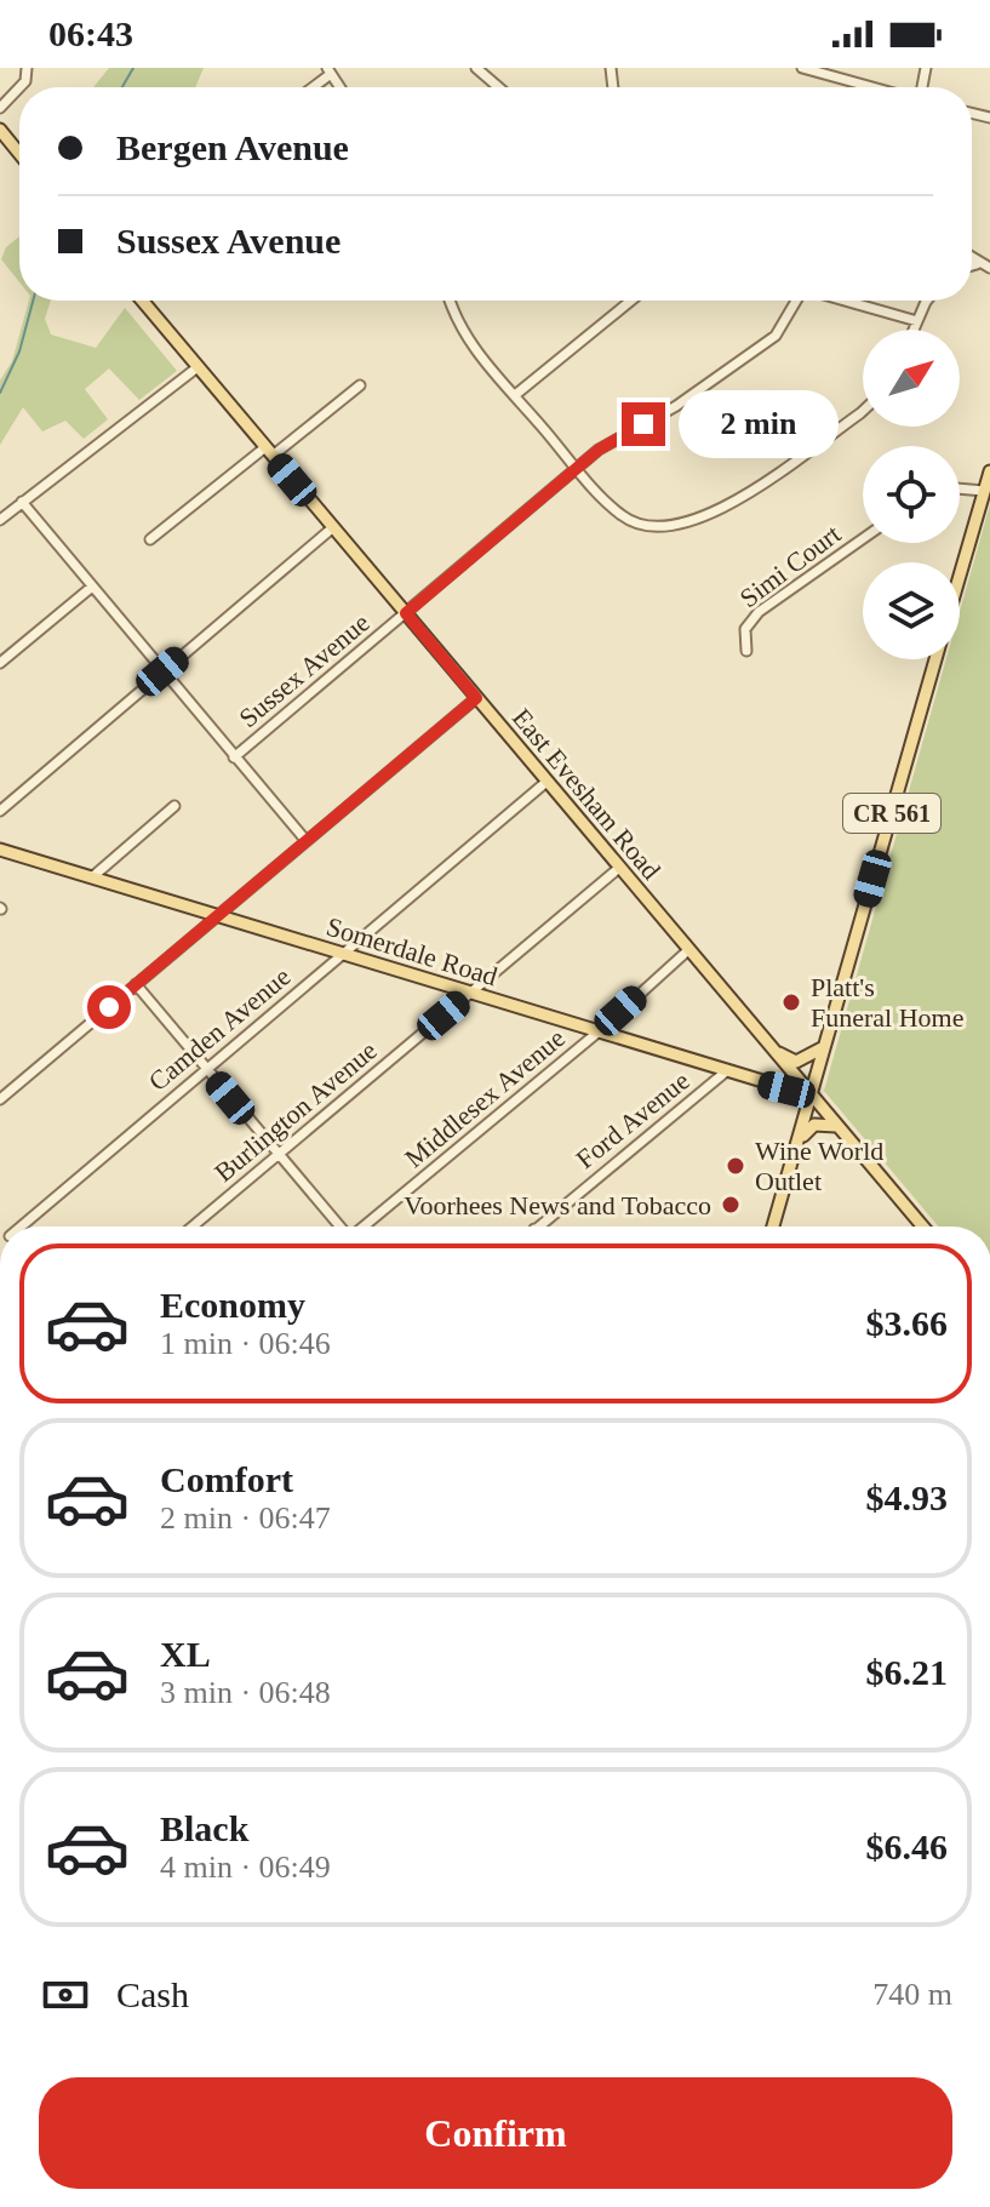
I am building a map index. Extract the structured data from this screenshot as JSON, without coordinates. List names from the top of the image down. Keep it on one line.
{"streets":{"main road":["East Evesham Road","CR 561","Somerdale Road"],"street":["Simi Court","Sussex Avenue","Camden Avenue","Middlesex Avenue","Burlington Avenue","Ford Avenue"]},"crossings":[["Sussex Avenue","East Evesham Road"],["East Evesham Road","CR 561"],["East Evesham Road","Somerdale Road"],["East Evesham Road","Camden Avenue"],["East Evesham Road","Middlesex Avenue"],["East Evesham Road","Burlington Avenue"],["CR 561","Somerdale Road"],["Somerdale Road","Camden Avenue"],["Somerdale Road","Middlesex Avenue"],["Somerdale Road","Burlington Avenue"],["Somerdale Road","Ford Avenue"]],"places":["Platt's Funeral Home","Wine World Outlet","Voorhees News and Tobacco"],"north":"top right","page":{"status":"06:43","banner":["Bergen Avenue","Sussex Avenue"],"bubble":"2 min","list":[{"name":"Economy","note":"1 min · 06:46","value":"$3.66"},{"name":"Comfort","note":"2 min · 06:47","value":"$4.93"},{"name":"XL","note":"3 min · 06:48","value":"$6.21"},{"name":"Black","note":"4 min · 06:49","value":"$6.46"}],"pay":["Cash","740 m"],"buttons":"Confirm"}}
